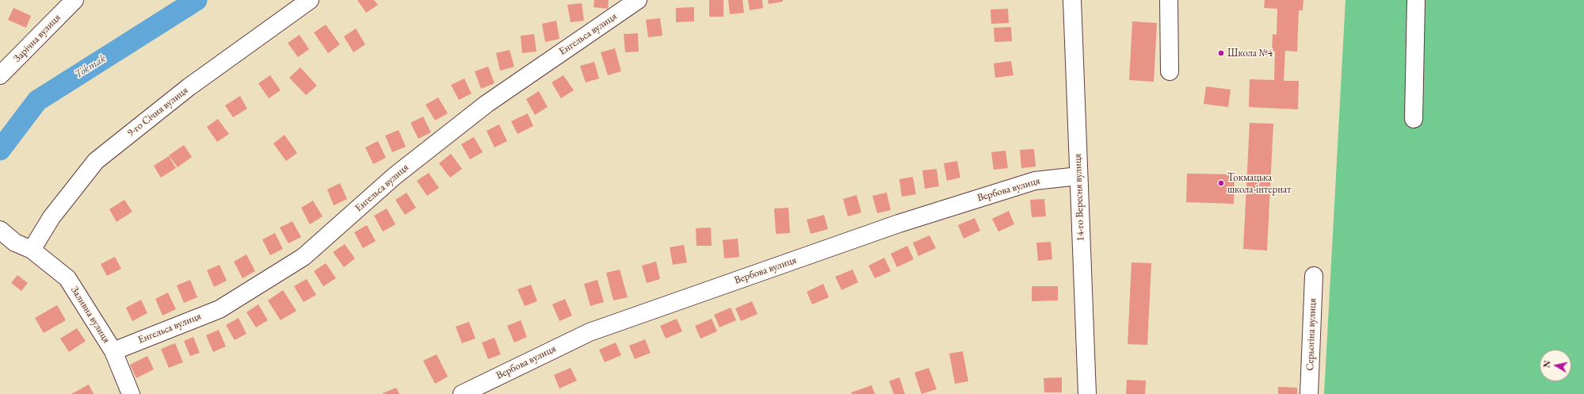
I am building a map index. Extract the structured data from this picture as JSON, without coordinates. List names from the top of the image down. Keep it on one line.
{"streets":{"street":["Енгельса вулиця","Зарічна вулиця","9-го Січня вулиця","Вербова вулиця","14-го Вересня вулиця","Заливна вулиця","Серьогіна вулиця"]},"crossings":[["Енгельса вулиця","Заливна вулиця"],["9-го Січня вулиця","Заливна вулиця"],["Вербова вулиця","14-го Вересня вулиця"]],"water":["Tokmak"],"places":["Школа №4","Токмацька школа-інтернат"],"north":"left"}
